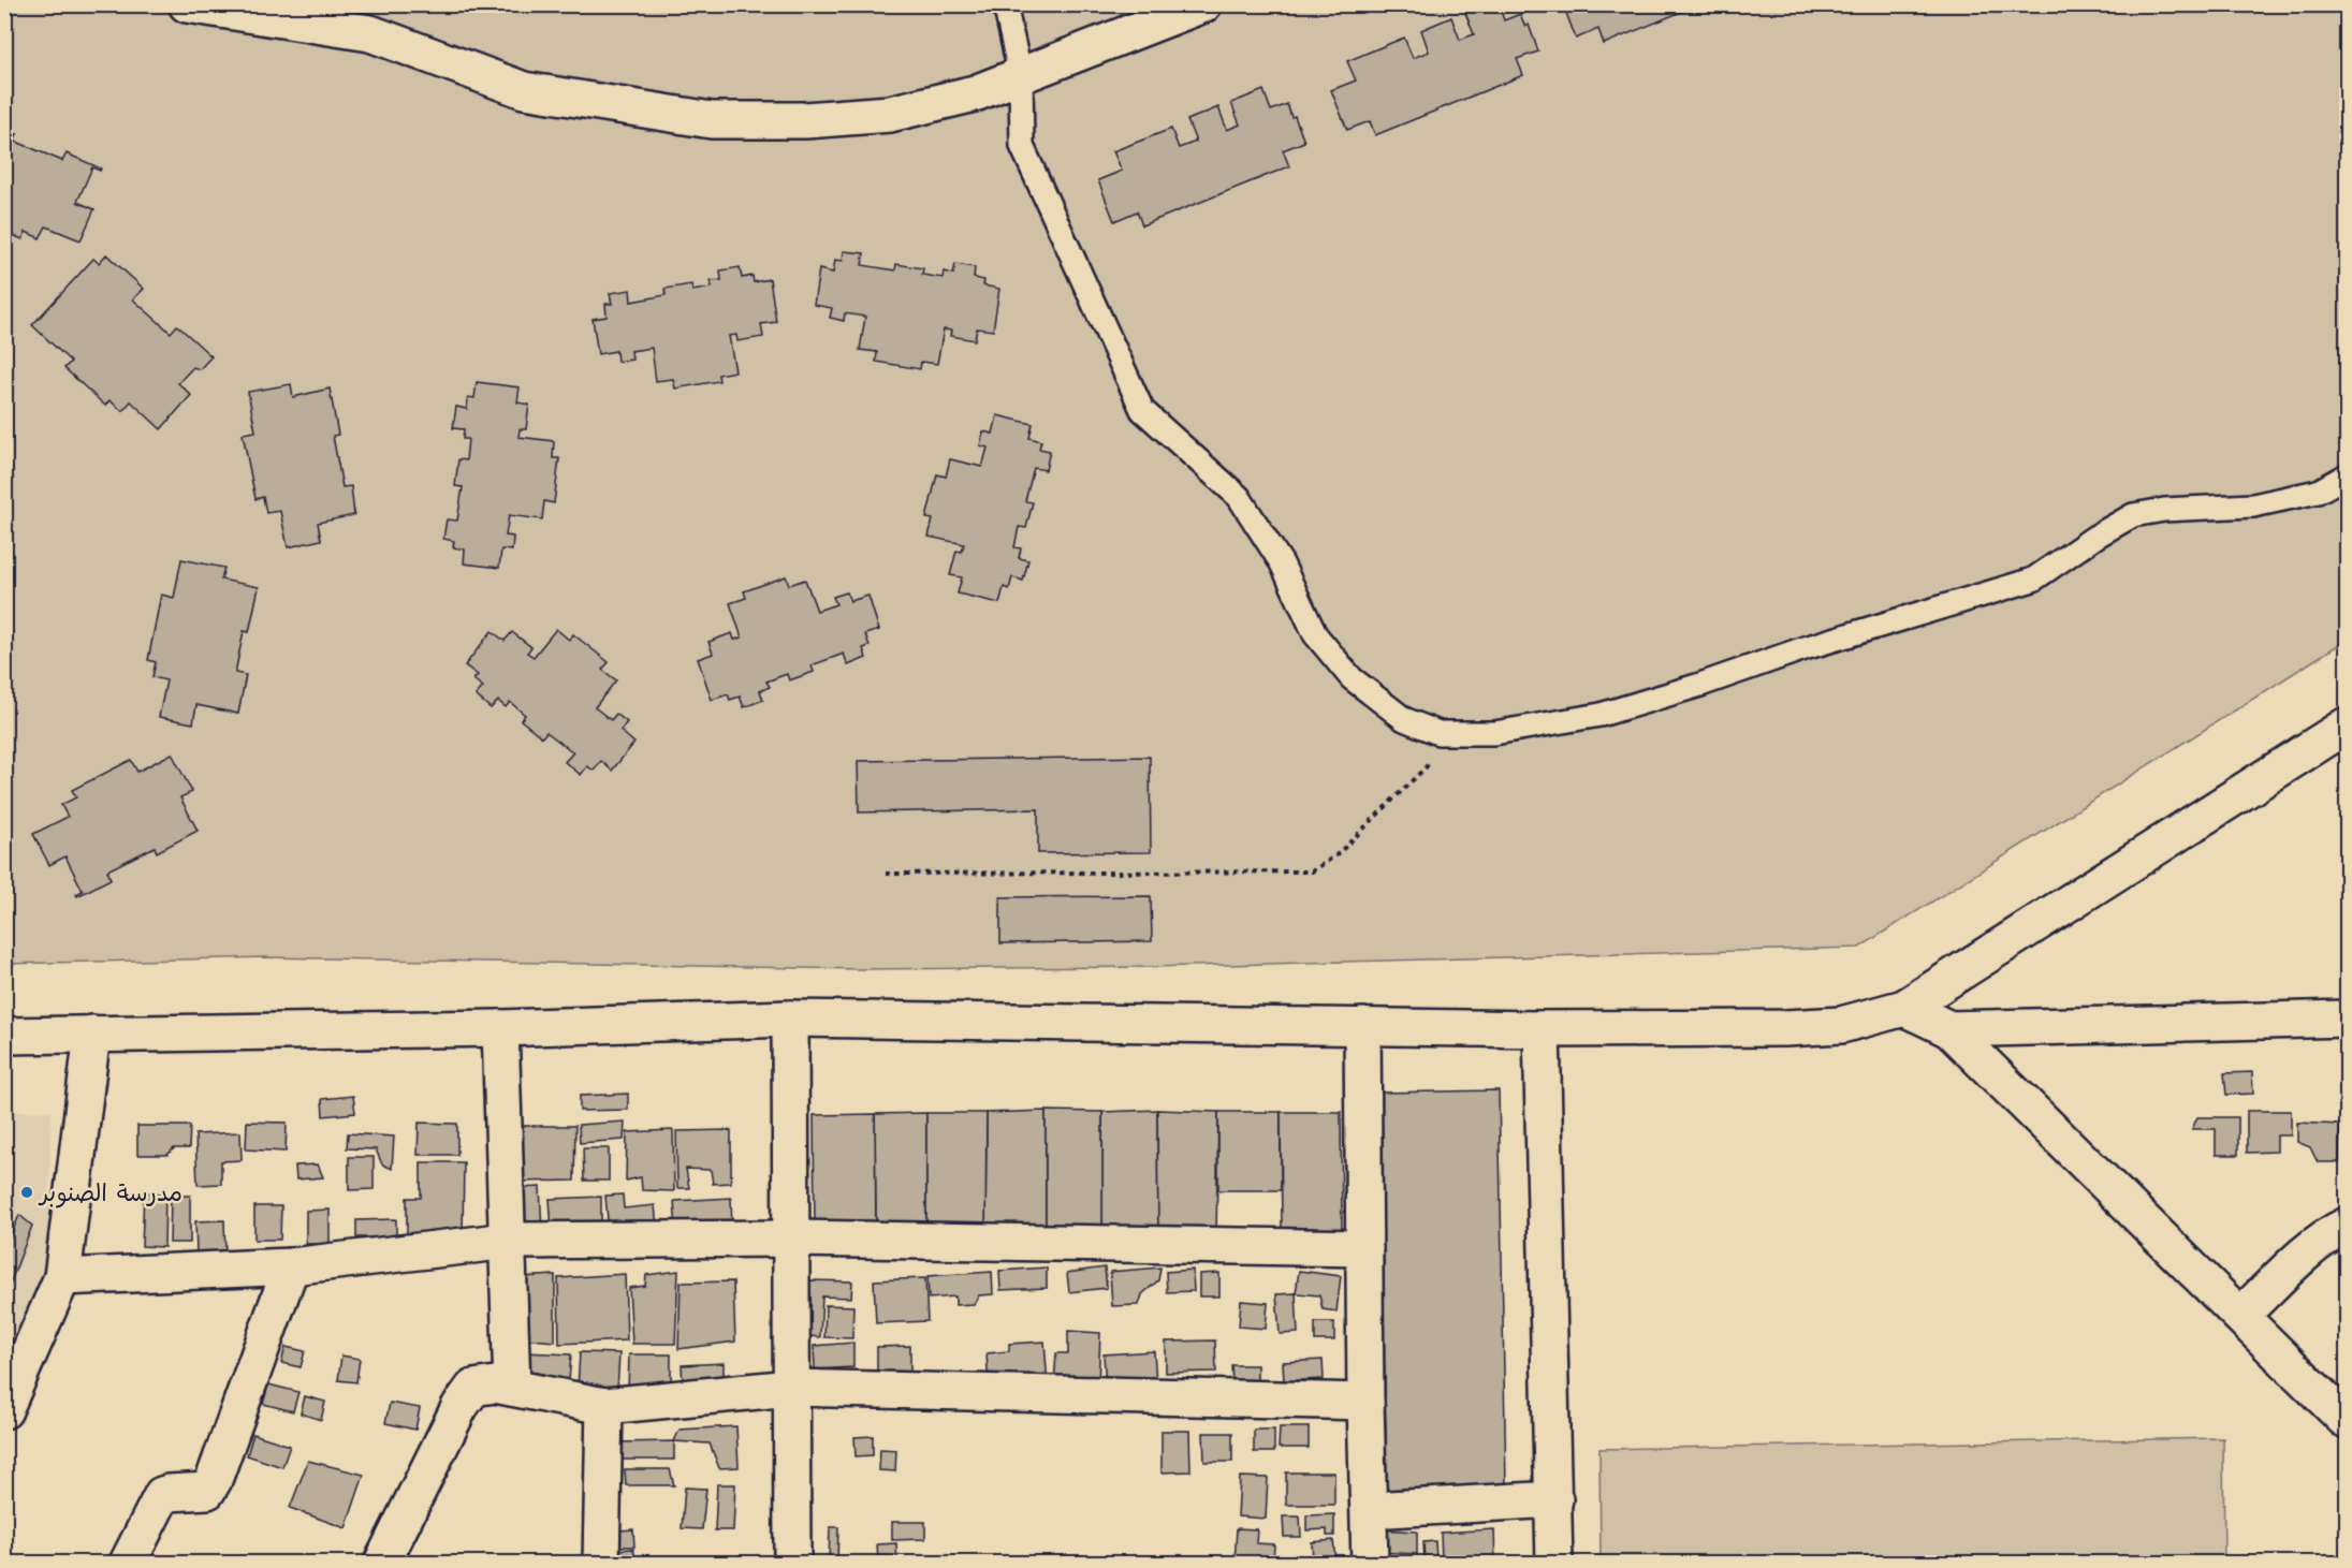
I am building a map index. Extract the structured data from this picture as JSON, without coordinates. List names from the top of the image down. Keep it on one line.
{"places":["مدرسة الصنوبر"]}
